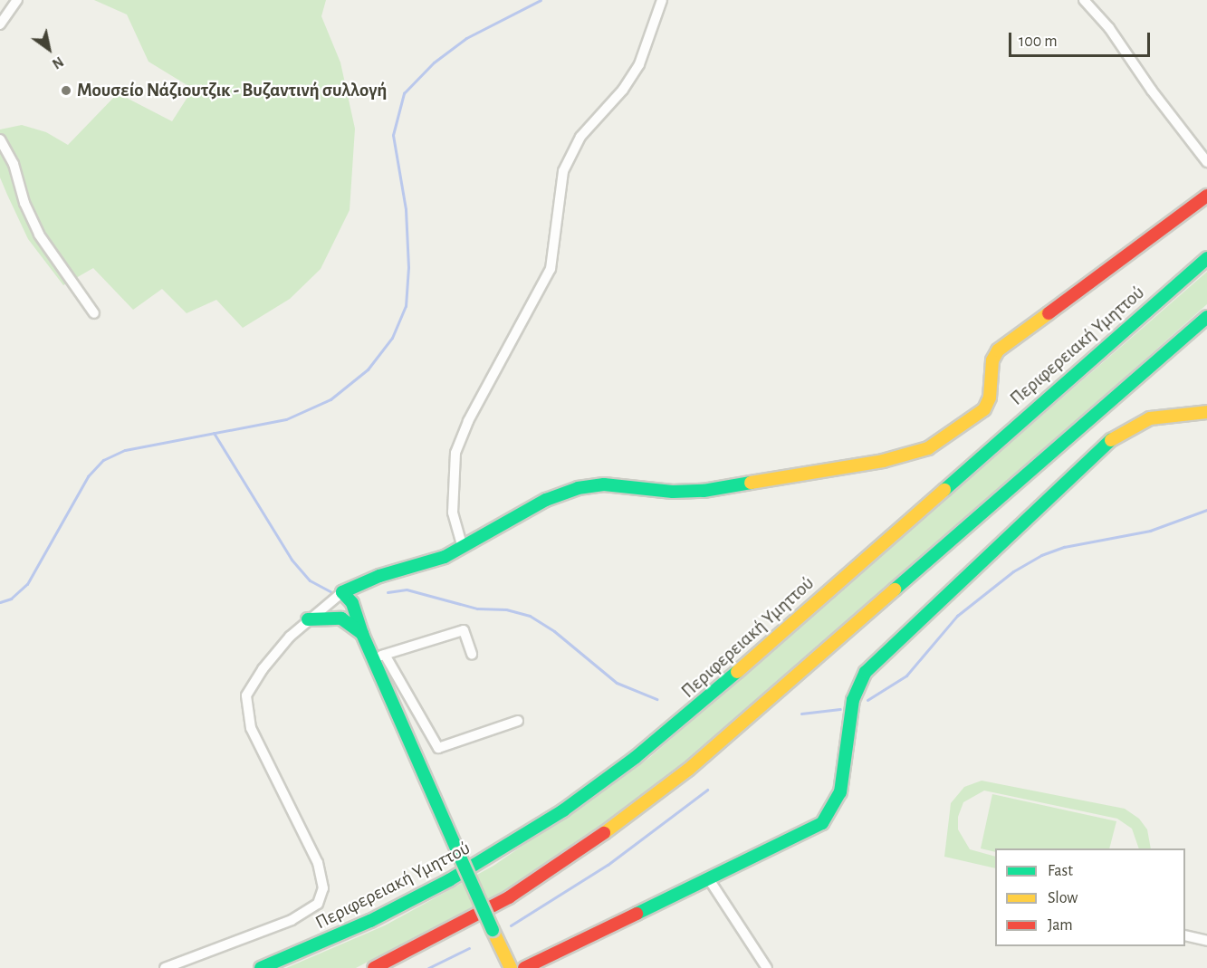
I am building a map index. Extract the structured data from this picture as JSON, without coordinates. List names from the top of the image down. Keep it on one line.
{"streets":{"main road":["Περιφερειακή Υμηττού"]},"places":["Μουσείο Νάζιουτζικ - Βυζαντινή συλλογή"],"legend":["Fast","Slow","Jam"],"scale_bar":"100 m","north":"bottom right"}
